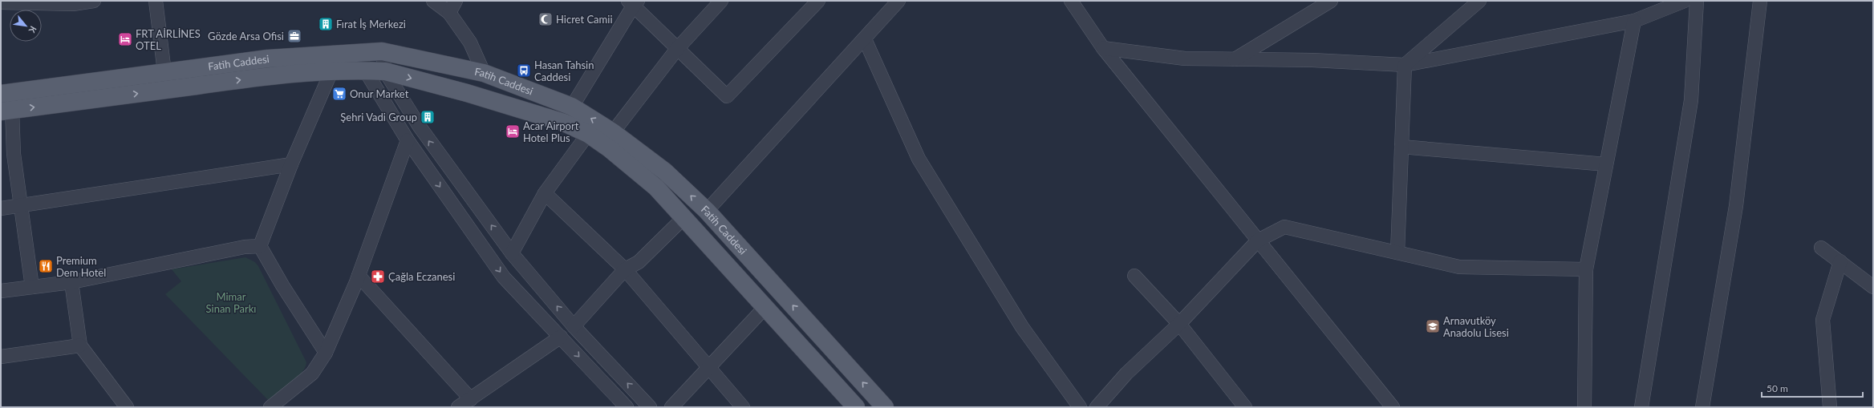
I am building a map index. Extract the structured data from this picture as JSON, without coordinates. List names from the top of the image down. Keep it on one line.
{"streets":{"main road":["Fatih Caddesi"]},"parks":["Mimar Sinan Parkı"],"places":{"mosque":["Hicret Camii"],"building":["Fırat İş Merkezi","Şehri Vadi Group"],"office":["Gözde Arsa Ofisi"],"hotel":["FRT AİRLİNES OTEL","Acar Airport Hotel Plus"],"bus stop":["Hasan Tahsin Caddesi"],"supermarket":["Onur Market"],"restaurant":["Premium Dem Hotel"],"pharmacy":["Çağla Eczanesi"],"school or university":["Arnavutköy Anadolu Lisesi"]},"scale_bar":"50 m","north":"bottom right"}
